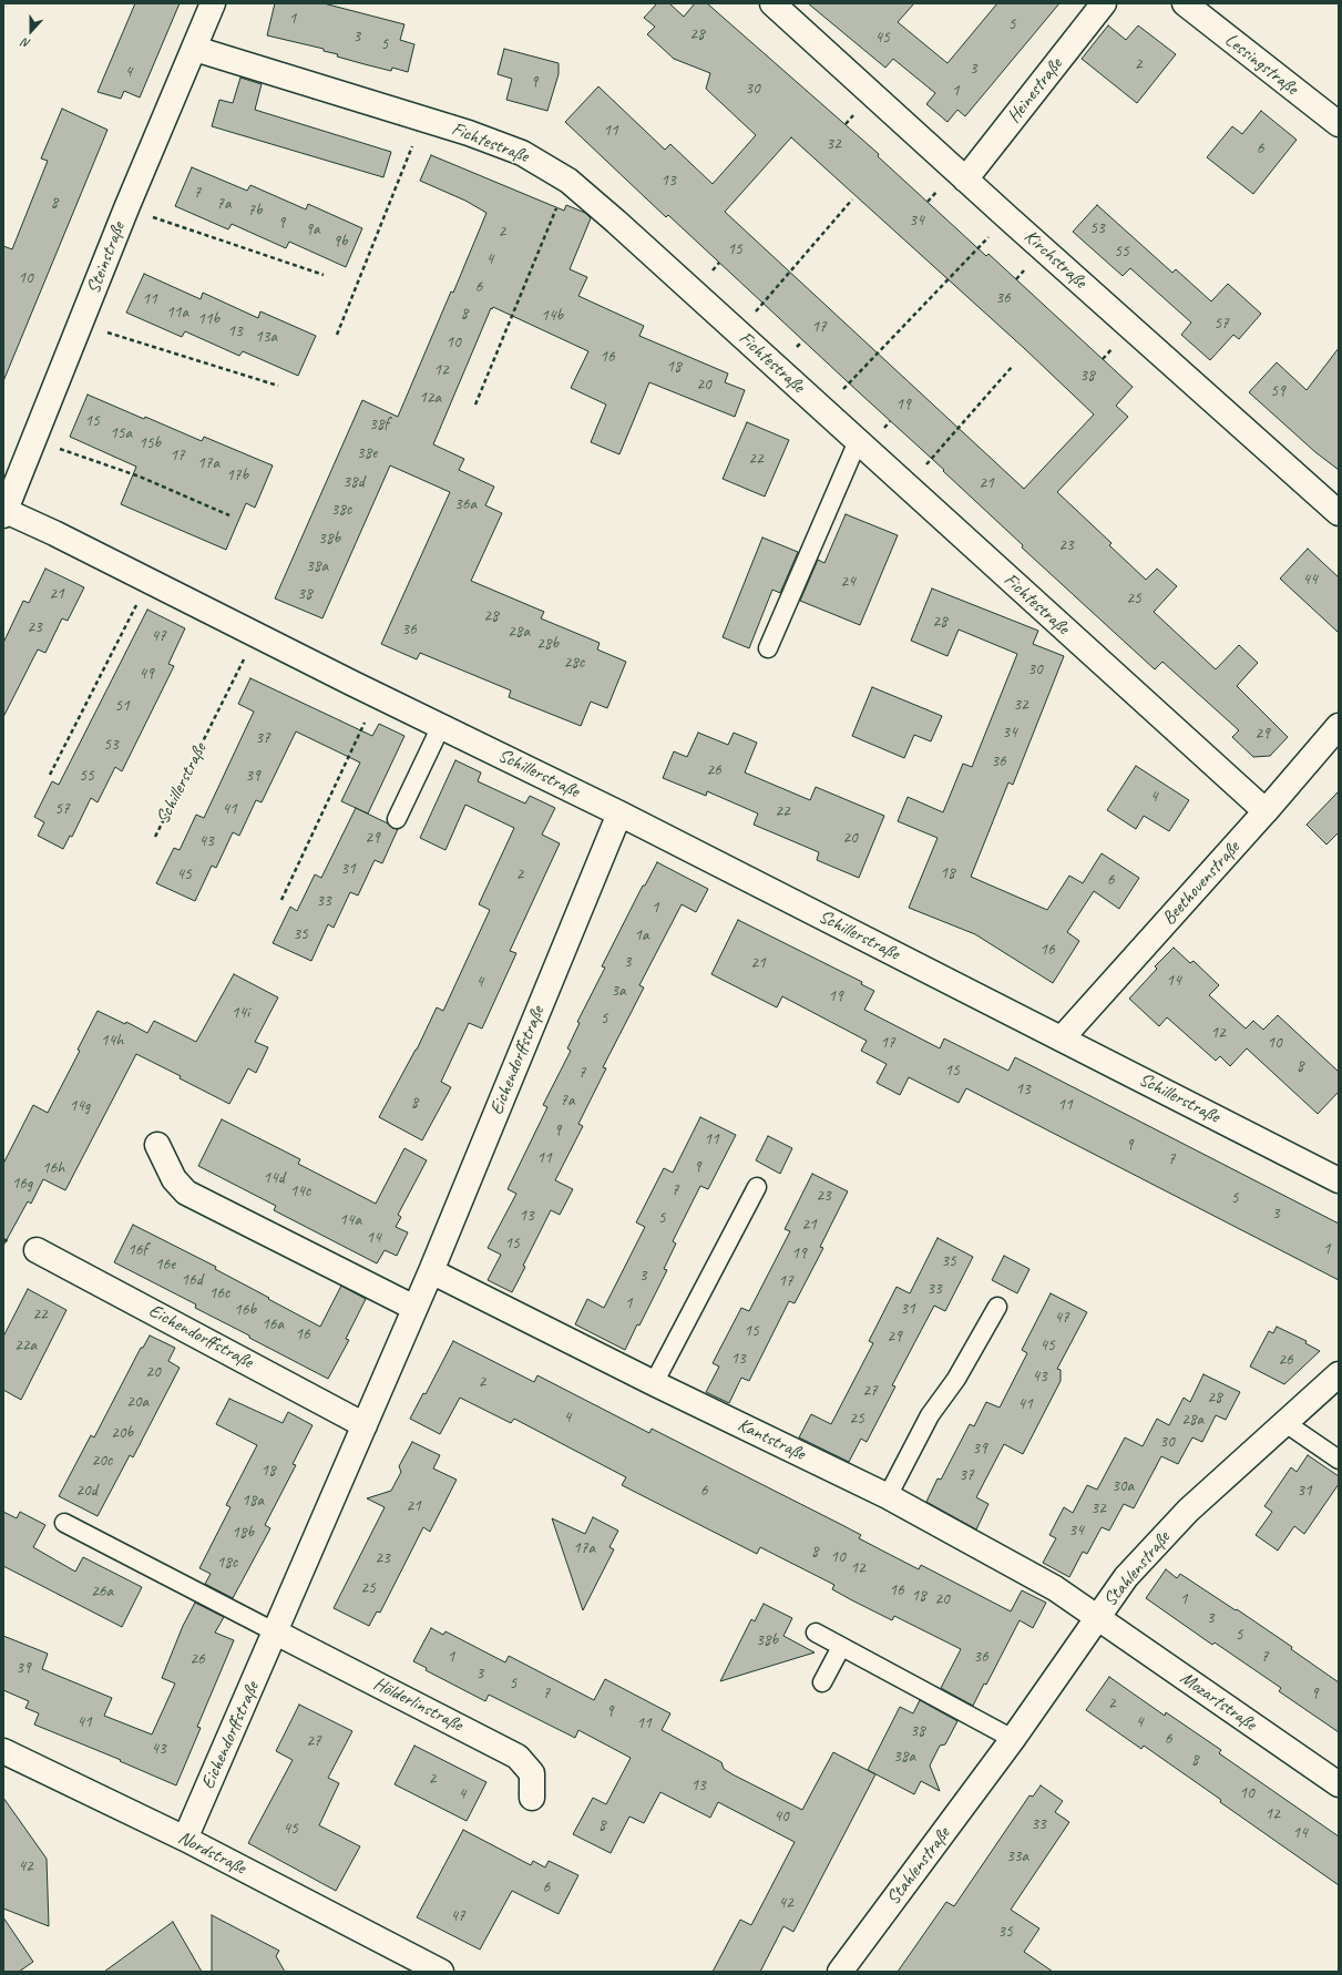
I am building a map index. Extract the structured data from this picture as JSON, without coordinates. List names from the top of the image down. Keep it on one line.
{"streets":{"street":["Lessingstraße","Heinestraße","Fichtestraße","Steinstraße","Kirchstraße","Schillerstraße","Beethovenstraße","Eichendorffstraße","Kantstraße","Stahlenstraße","Mozartstraße","Hölderlinstraße","Nordstraße"]},"crossings":[["Heinestraße","Kirchstraße"],["Fichtestraße","Steinstraße"],["Fichtestraße","Beethovenstraße"],["Steinstraße","Schillerstraße"],["Schillerstraße","Beethovenstraße"],["Schillerstraße","Eichendorffstraße"],["Eichendorffstraße","Kantstraße"],["Eichendorffstraße","Hölderlinstraße"],["Eichendorffstraße","Nordstraße"],["Kantstraße","Stahlenstraße"],["Kantstraße","Mozartstraße"],["Stahlenstraße","Mozartstraße"]],"house_numbers":["1","5","28","3","45","5","2","3","4","9","30","1","11","32","6","13","7","8","7a","7b","34","9","53","9a","2","9b","15","55","4","10","6","36","11","11a","8","14b","11b","57","17","13","13a","10","16","18","12","38","20","59","12a","19","15","38f","15a","15b","38e","17","22","17a","17b","38d","21","36a","38c","38b","23","38a","44","24","21","38","25","28","28","23","36","28a","47","28b","28c","30","49","32","51","34","29","37","53","36","26","55","39","4","57","41","22","29","20","43","31","18","45","2","6","33","1","35","1a","16","3","21","14","4","3a","19","14i","5","12","14h","17","10","8","15","7","13","7a","8","11","14g","9","11","9","11","7","9","16h","14d","16g","7","14c","23","5","3","13","5","14a","21","14","15","1","16f","19","35","16e","3","16d","17","33","16c","1","31","16b","22","47","16a","15","16","29","22a","45","13","26","20","43","2","27","28","20a","41","4","25","28a","20b","30","39","20c","18","37","30a","20d","6","31","18a","21","32","34","18b","17a","8","10","23","18c","12","25","16","26a","18","20","1","3","5","38b","1","36","7","26","39","3","5","7","9","2","9","41","4","11","38","6","27","43","38a","8","2","13","10","4","12","40","33","8","45","14","33a","42","6","42","47","35"],"north":"bottom"}
